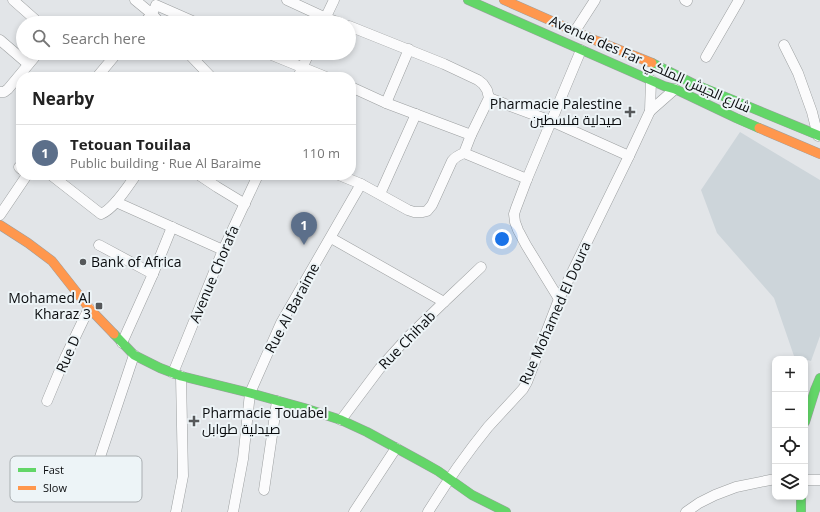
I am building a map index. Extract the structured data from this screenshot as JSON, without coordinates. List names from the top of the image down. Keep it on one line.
{"streets":{"main road":["Avenue des Far شارع الجيش الملكي"],"street":["Avenue Chorafa","Rue Al Baraime","Rue Mohamed El Doura","Rue Chihab","Rue D"]},"crossings":[["Avenue des Far شارع الجيش الملكي","Rue Mohamed El Doura"]],"places":{"health":["Pharmacie Palestine صيدلية فلسطين","Pharmacie Touabel صيدلية طوابل"],"other":["Bank of Africa"],"transit":["Mohamed Al Kharaz 3"]},"legend":["Fast","Slow"],"page":{"search":"Search here","heading":"Nearby","list":[{"mark":"1","name":"Tetouan Touilaa","note":"Public building · Rue Al Baraime","value":"110 m"}],"pins":"1","map_buttons":["+","−"]}}
